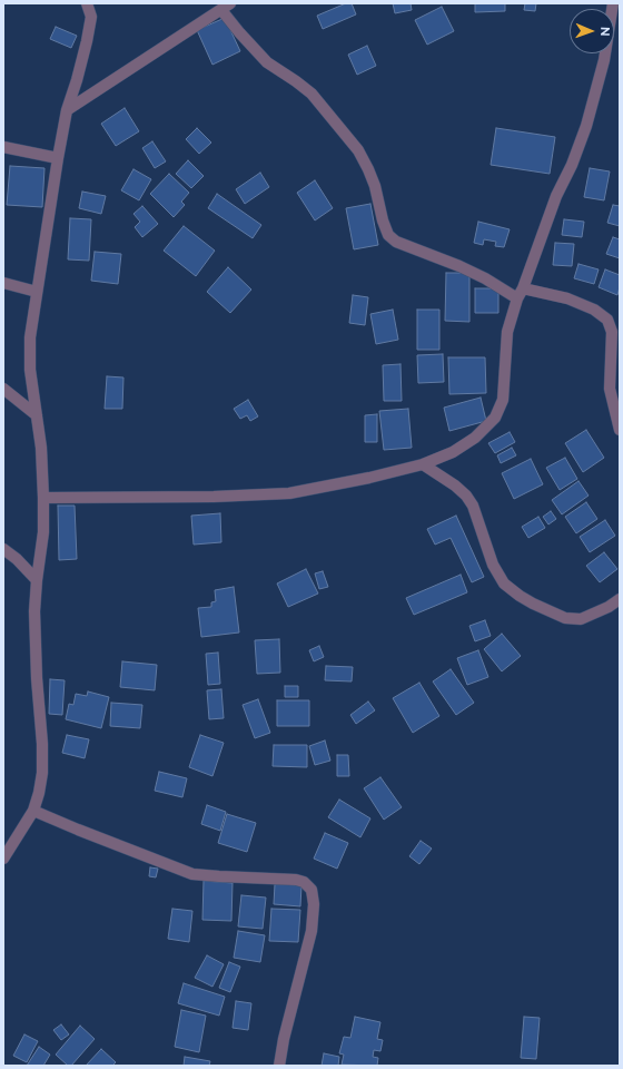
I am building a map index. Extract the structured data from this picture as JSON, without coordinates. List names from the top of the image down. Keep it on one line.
{"north":"right"}
